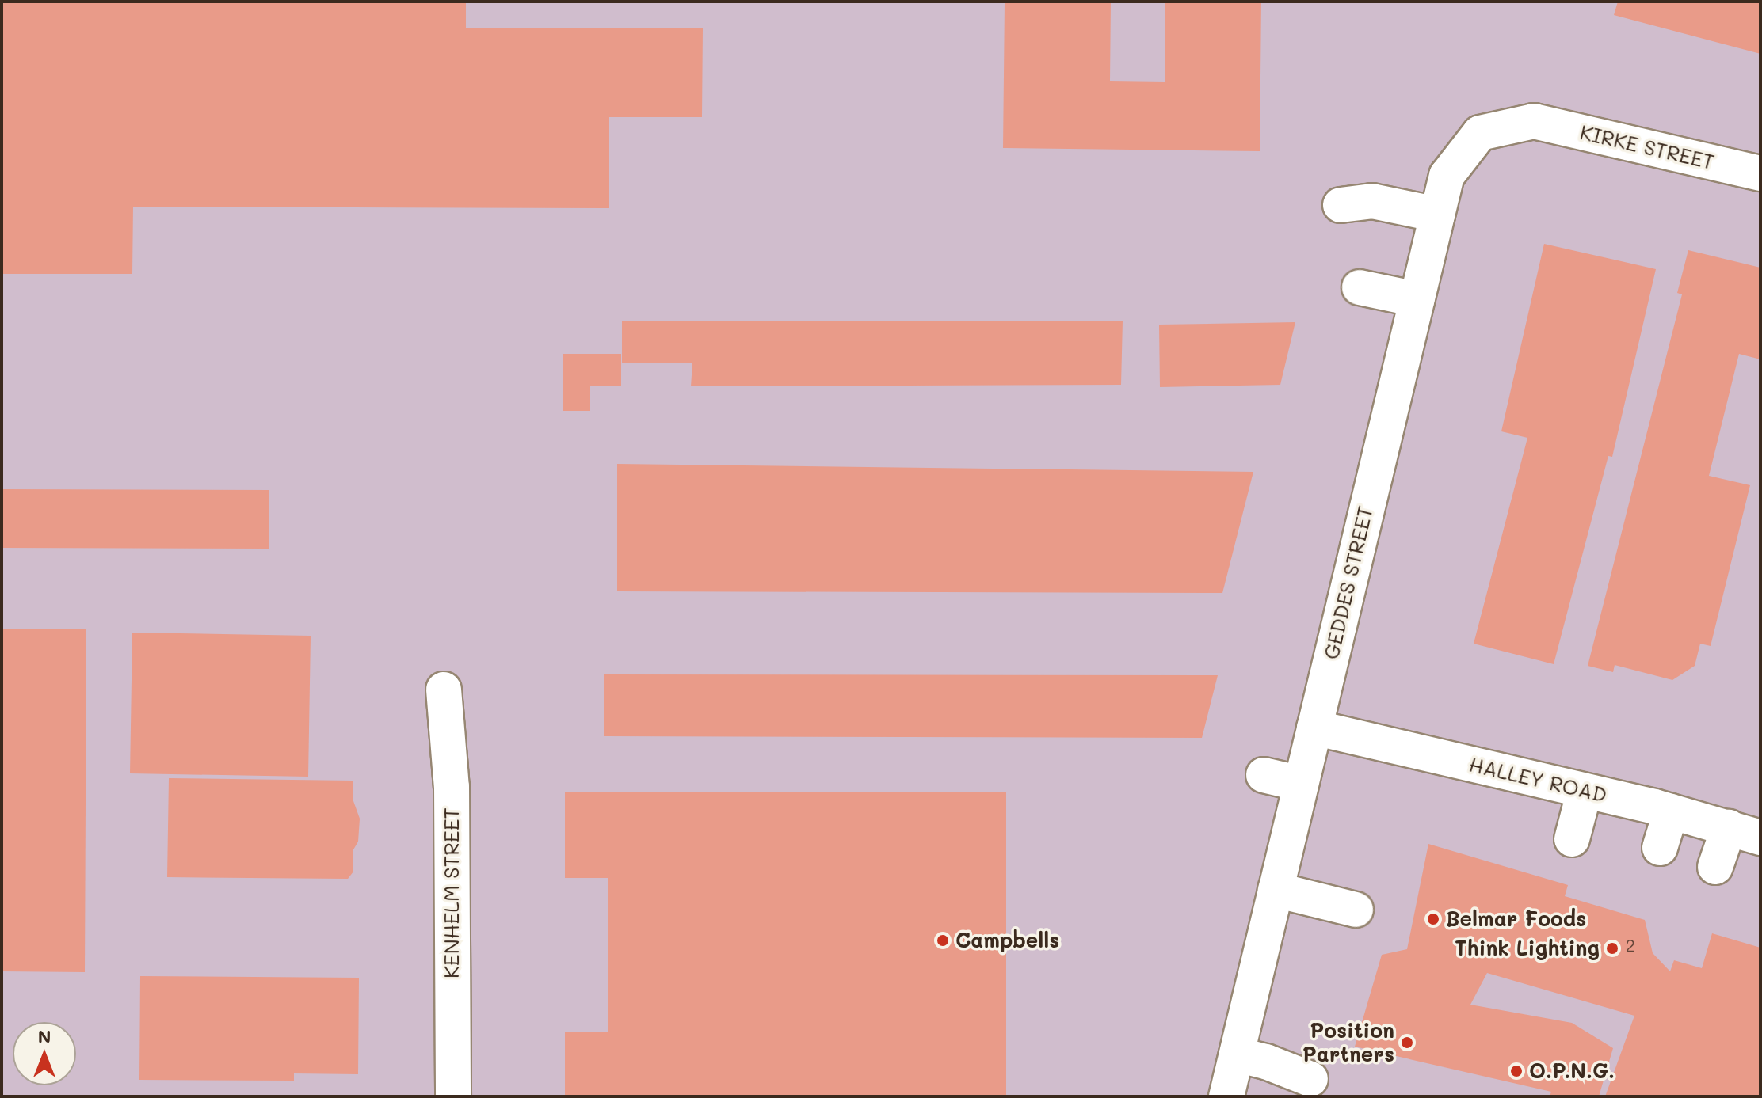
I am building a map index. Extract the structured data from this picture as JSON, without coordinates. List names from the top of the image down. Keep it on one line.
{"streets":{"street":["KIRKE STREET","GEDDES STREET","HALLEY ROAD","KENHELM STREET"]},"crossings":[["KIRKE STREET","GEDDES STREET"],["GEDDES STREET","HALLEY ROAD"]],"places":["Belmar Foods","Campbells","Think Lighting","Position Partners","O.P.N.G."],"house_numbers":["2"],"north":"top"}
